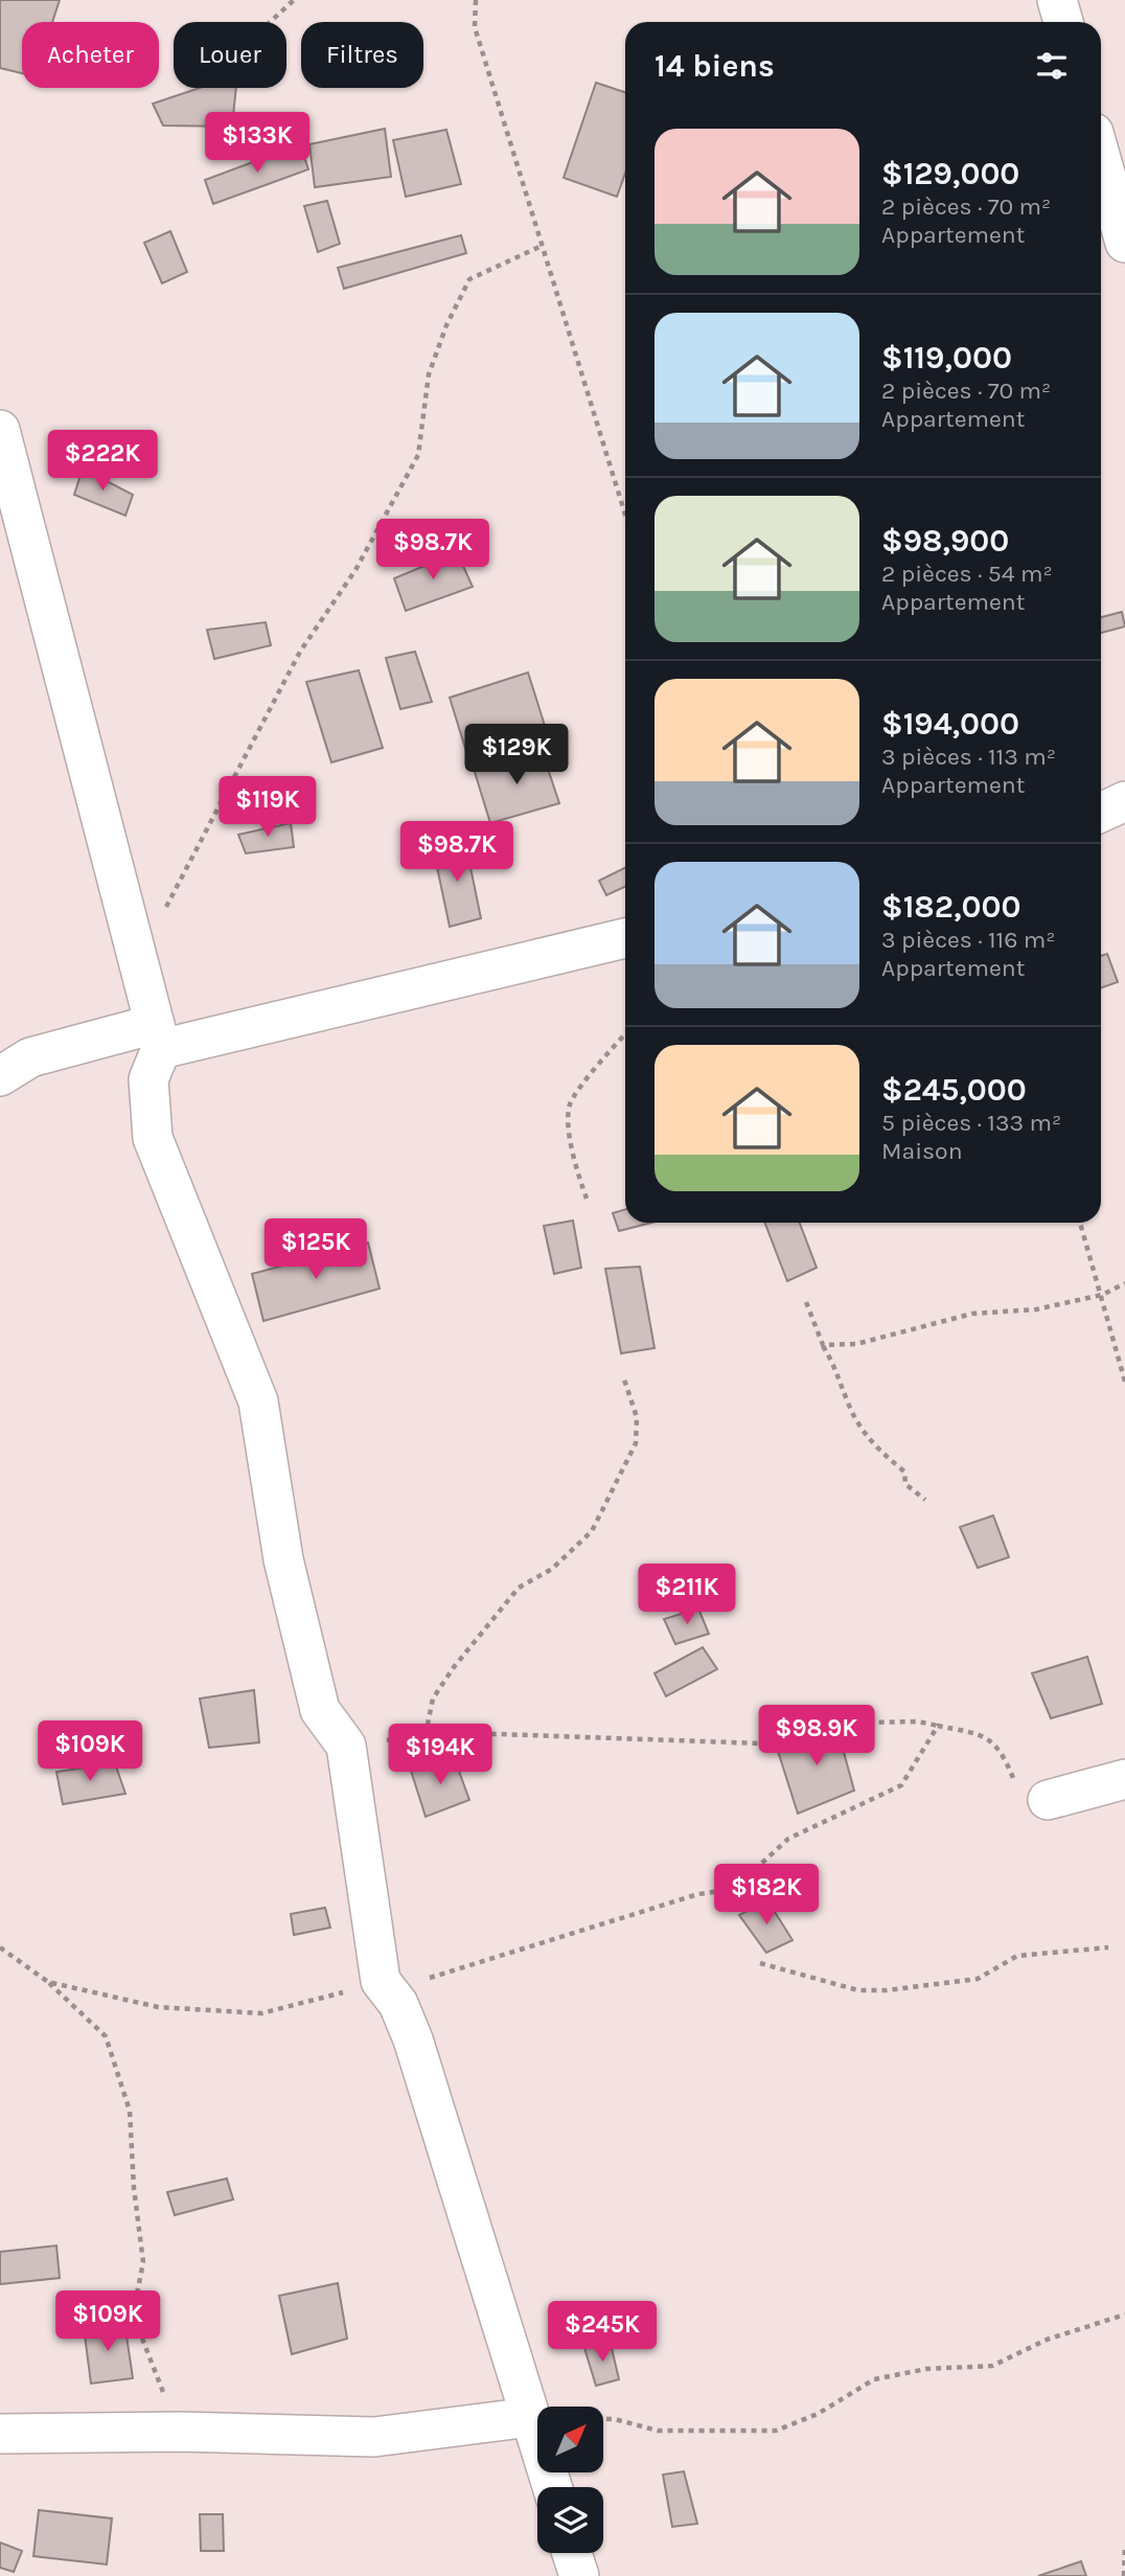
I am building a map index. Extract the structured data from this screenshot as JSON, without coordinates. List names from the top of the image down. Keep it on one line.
{"north":"top right","page":{"chip":["Acheter","Louer","Filtres"],"heading":"14 biens","list":[{"name":"$129,000","note":"2 pièces · 70 m² · Appartement"},{"name":"$119,000","note":"2 pièces · 70 m² · Appartement"},{"name":"$98,900","note":"2 pièces · 54 m² · Appartement"},{"name":"$194,000","note":"3 pièces · 113 m² · Appartement"},{"name":"$182,000","note":"3 pièces · 116 m² · Appartement"},{"name":"$245,000","note":"5 pièces · 133 m² · Maison"}],"price":["$133K","$222K","$98.7K","$129K","$119K","$98.7K","$125K","$211K","$98.9K","$109K","$194K","$182K","$109K","$245K"]}}
